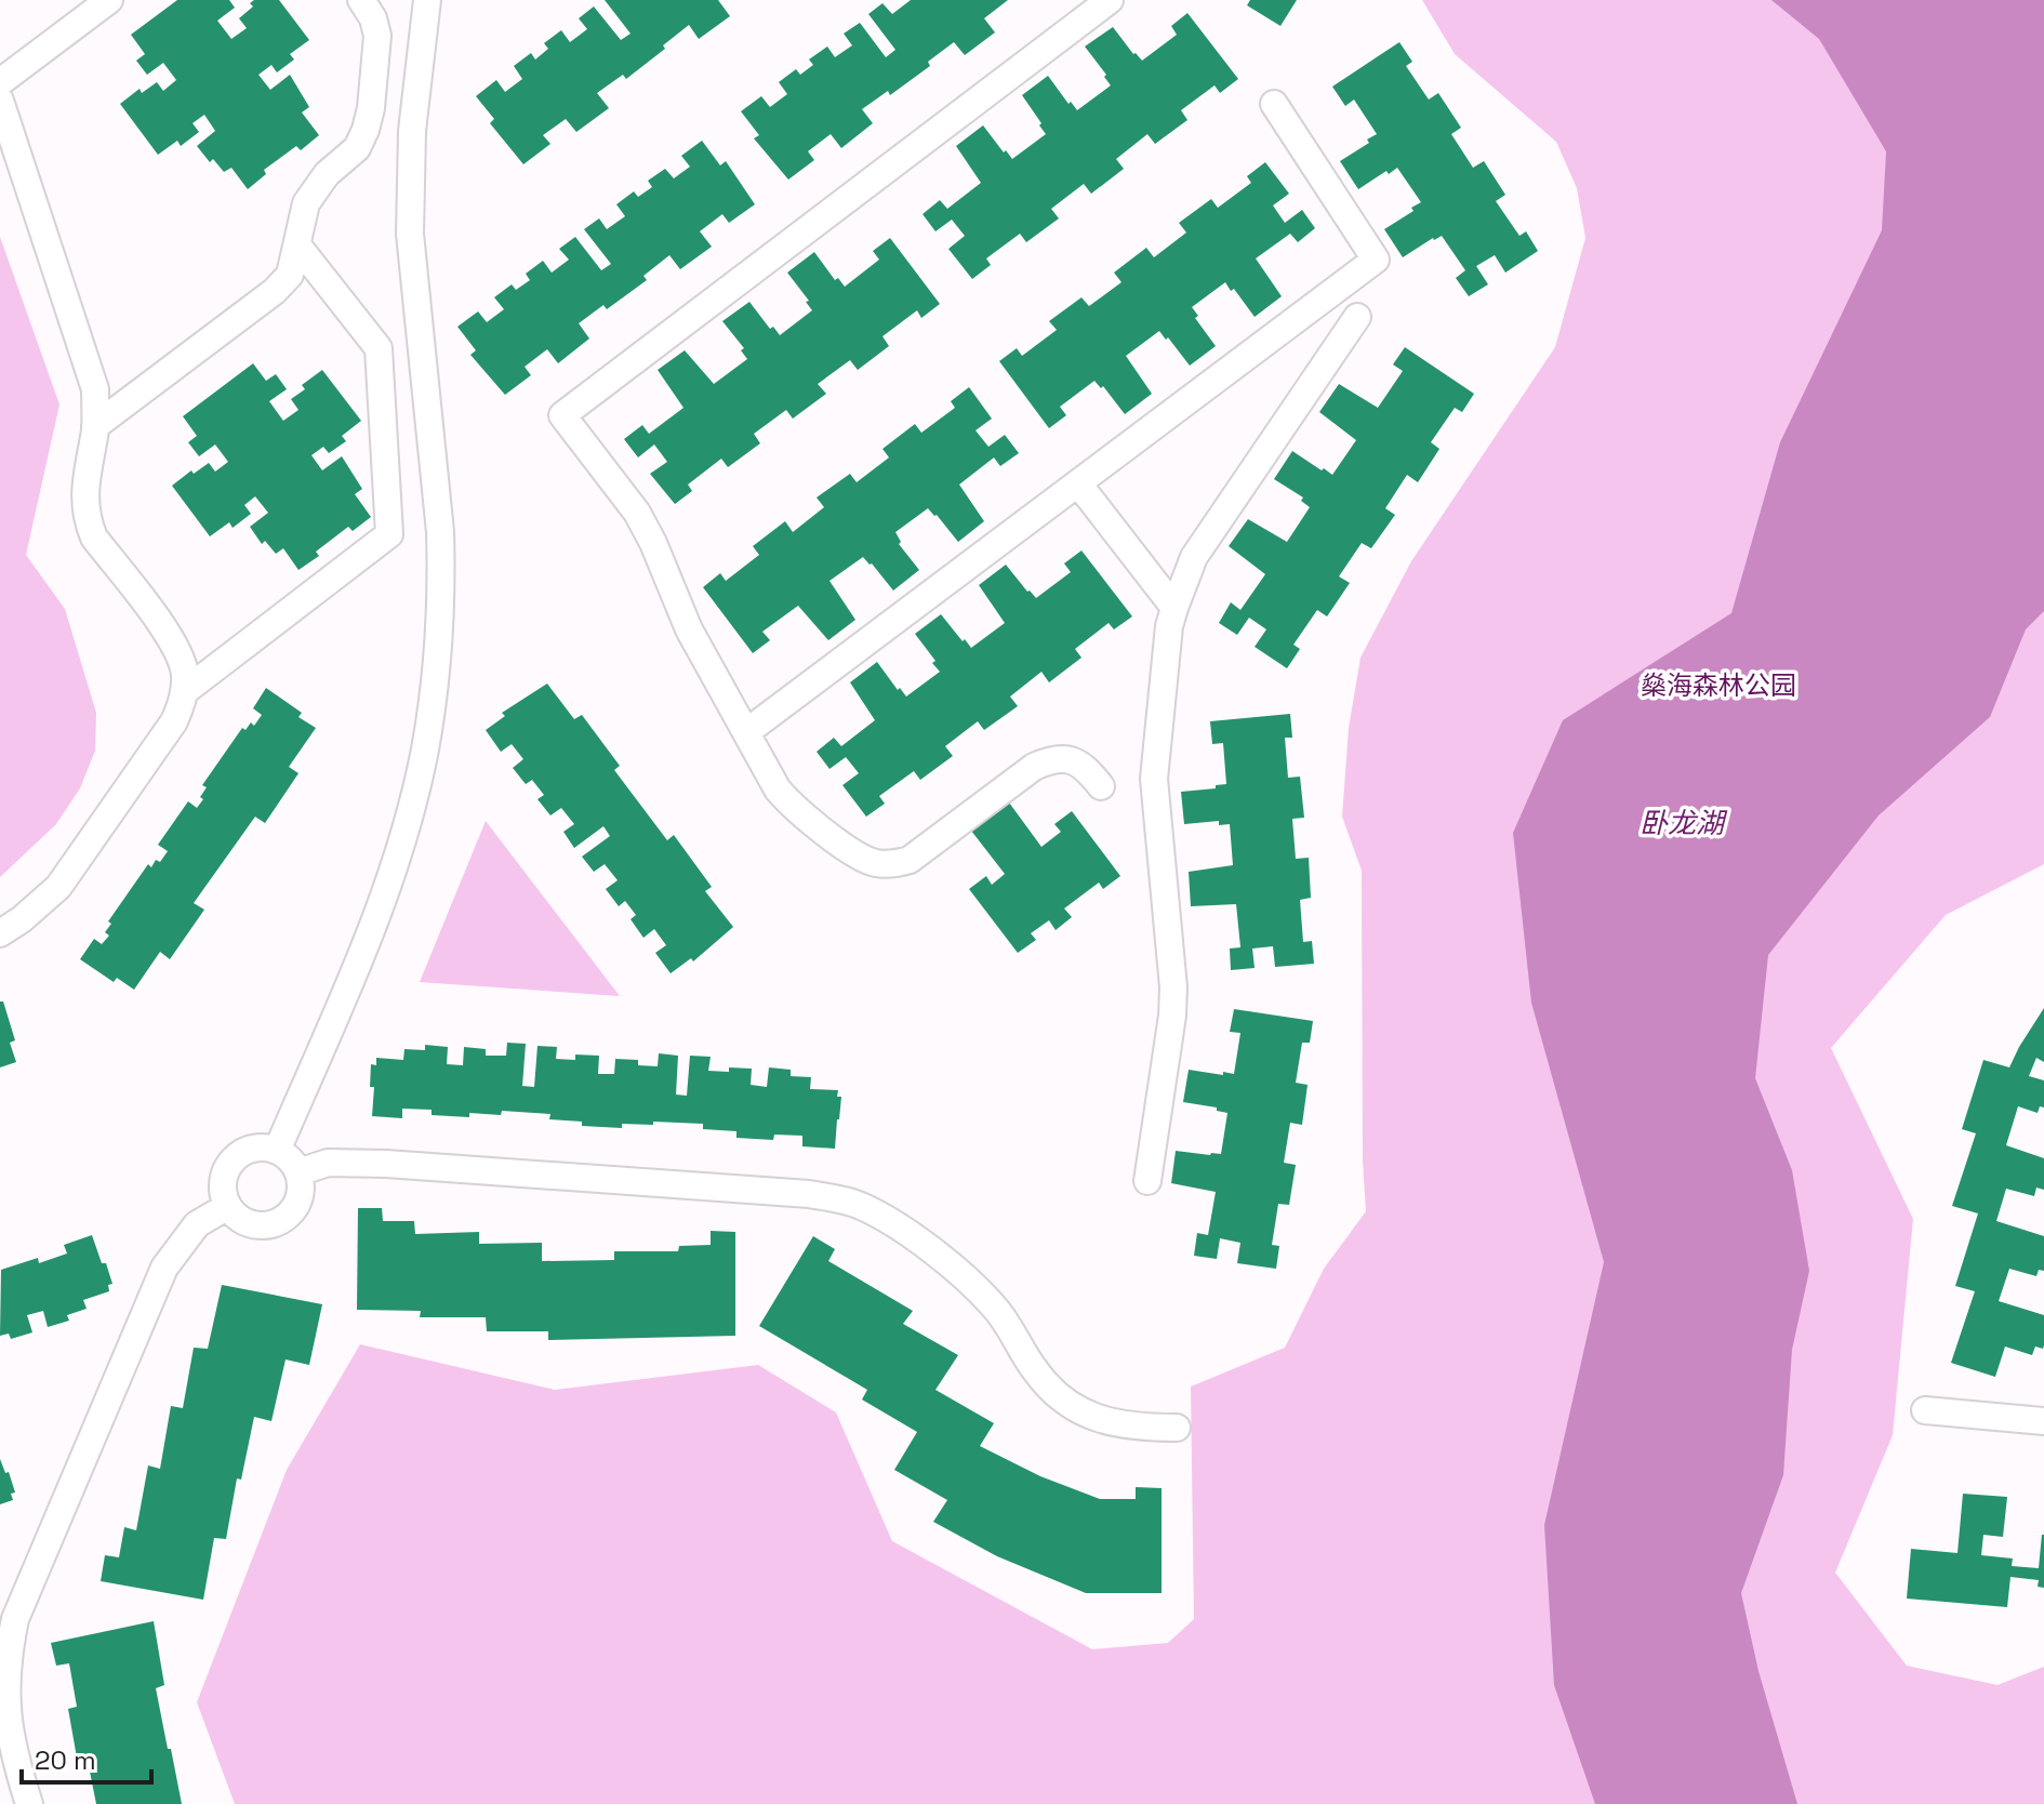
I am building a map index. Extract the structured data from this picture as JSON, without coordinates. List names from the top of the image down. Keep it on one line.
{"water":["卧龙湖"],"parks":["燊海森林公园"],"scale_bar":"20 m"}
